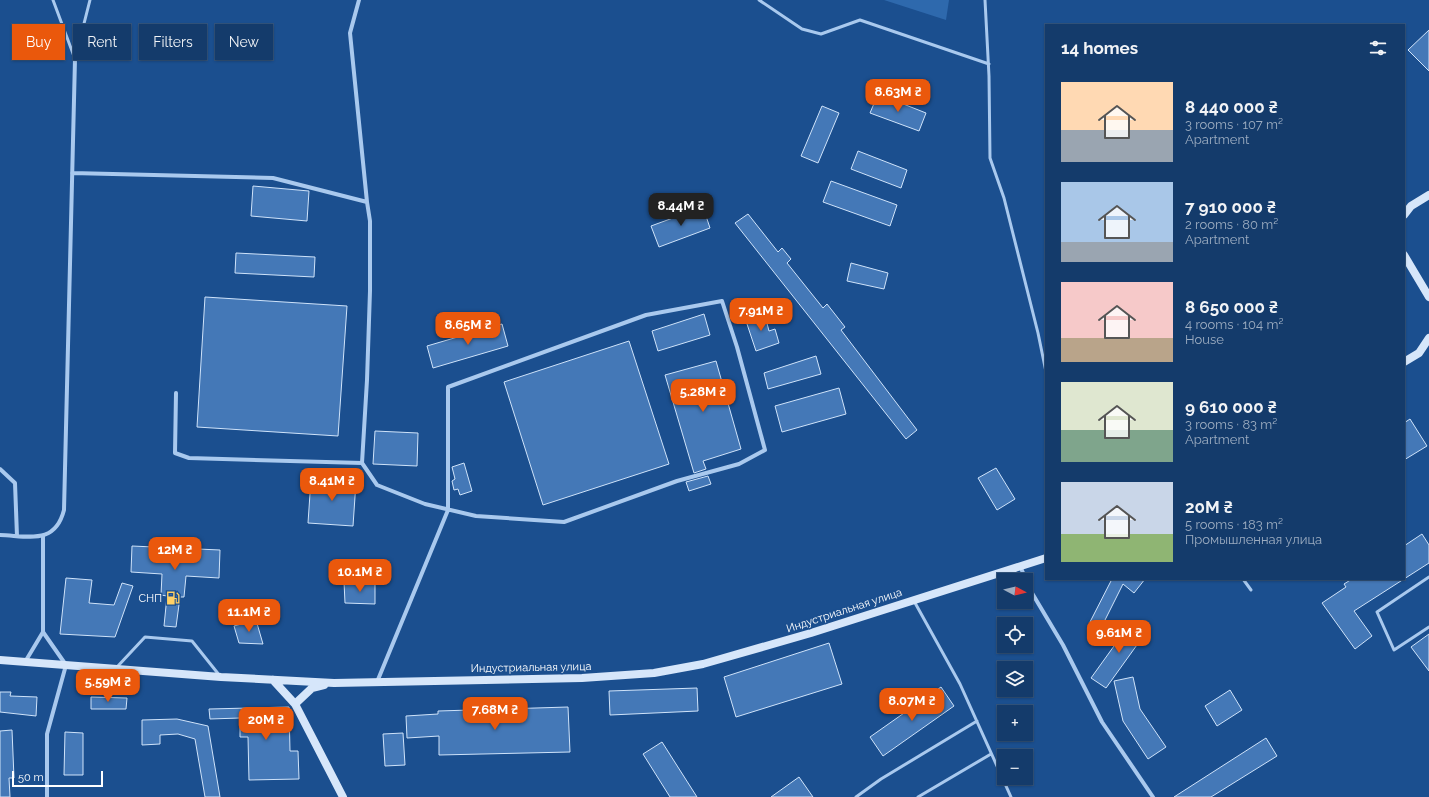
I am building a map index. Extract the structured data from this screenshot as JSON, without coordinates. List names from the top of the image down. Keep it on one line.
{"streets":{"main road":["Индустриальная улица"]},"places":{"fuel station":["СНП"]},"scale_bar":"50 m","north":"right","page":{"chip":["Buy","Rent","Filters","New"],"heading":"14 homes","list":[{"name":"8 440 000 ₴","note":"3 rooms · 107 m² · Apartment"},{"name":"7 910 000 ₴","note":"2 rooms · 80 m² · Apartment"},{"name":"8 650 000 ₴","note":"4 rooms · 104 m² · House"},{"name":"9 610 000 ₴","note":"3 rooms · 83 m² · Apartment"},{"name":"20M ₴","note":"5 rooms · 183 m² · Промышленная улица"}],"price":["8.63M ₴","8.44M ₴","7.91M ₴","8.65M ₴","5.28M ₴","8.41M ₴","12M ₴","10.1M ₴","11.1M ₴","9.61M ₴","5.59M ₴","8.07M ₴","7.68M ₴","20M ₴"],"map_buttons":["+","−"],"scale":"50 m"}}
